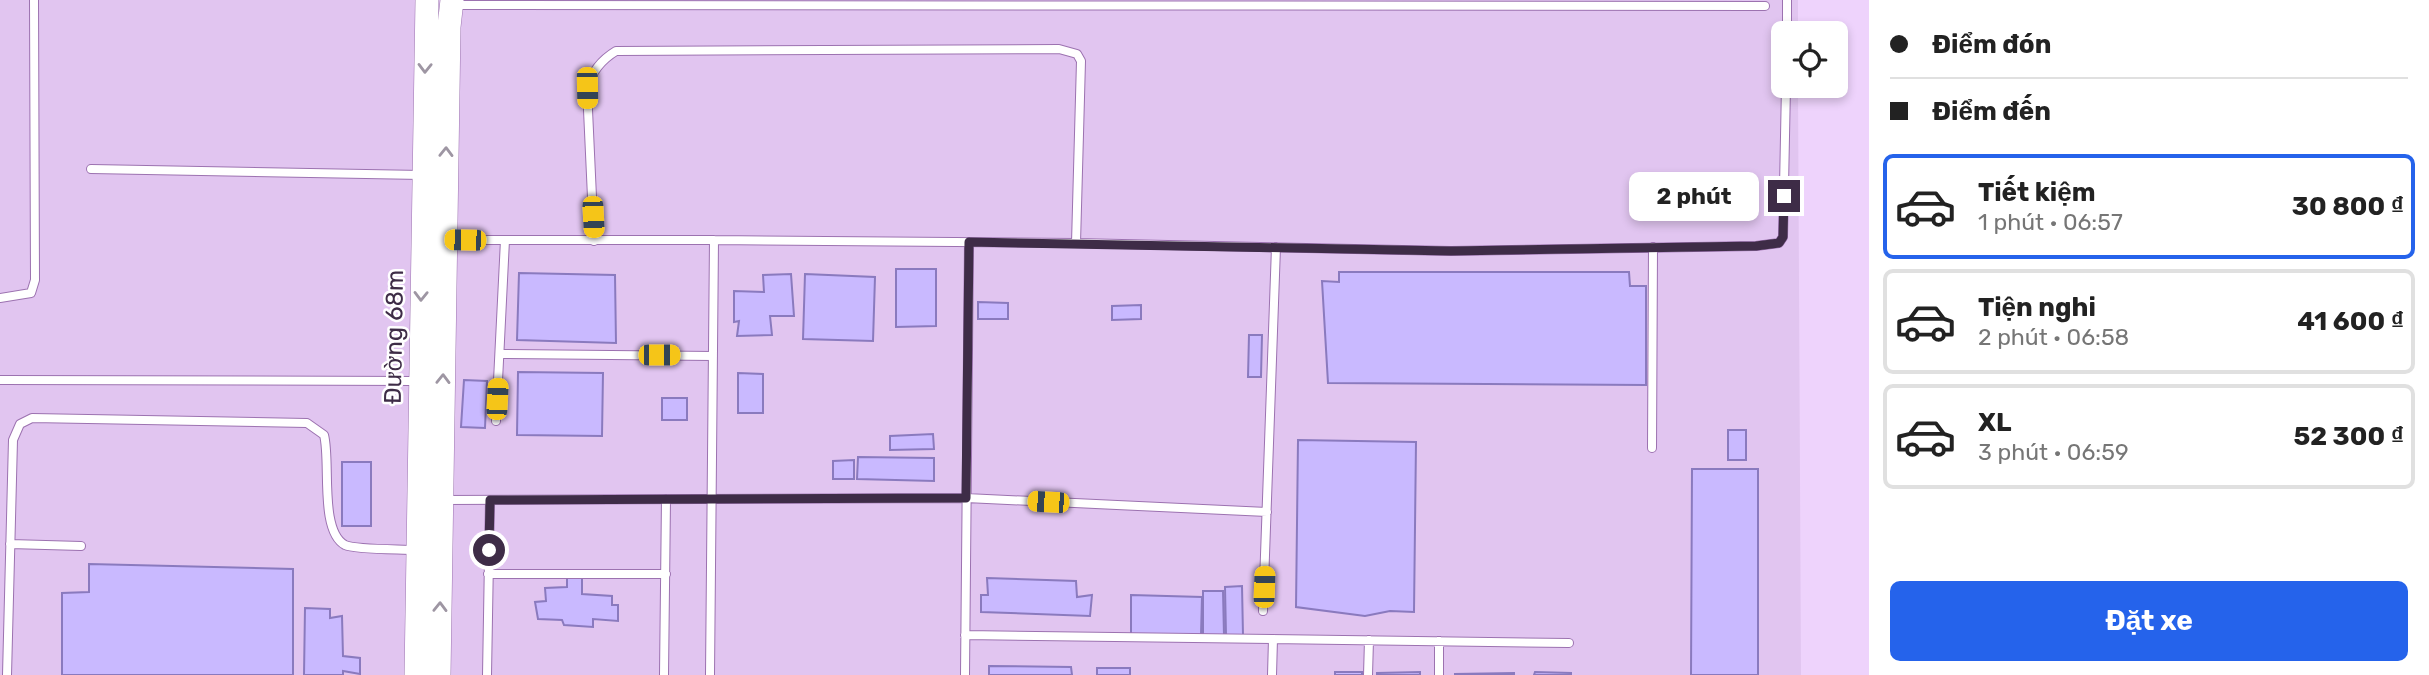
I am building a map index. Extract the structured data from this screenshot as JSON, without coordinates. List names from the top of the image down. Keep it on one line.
{"streets":{"street":["Đường 68m"]},"page":{"banner":["Điểm đón","Điểm đến"],"list":[{"name":"Tiết kiệm","note":"1 phút · 06:57","value":"30 800 ₫"},{"name":"Tiện nghi","note":"2 phút · 06:58","value":"41 600 ₫"},{"name":"XL","note":"3 phút · 06:59","value":"52 300 ₫"}],"bubble":"2 phút","buttons":"Đặt xe"}}
